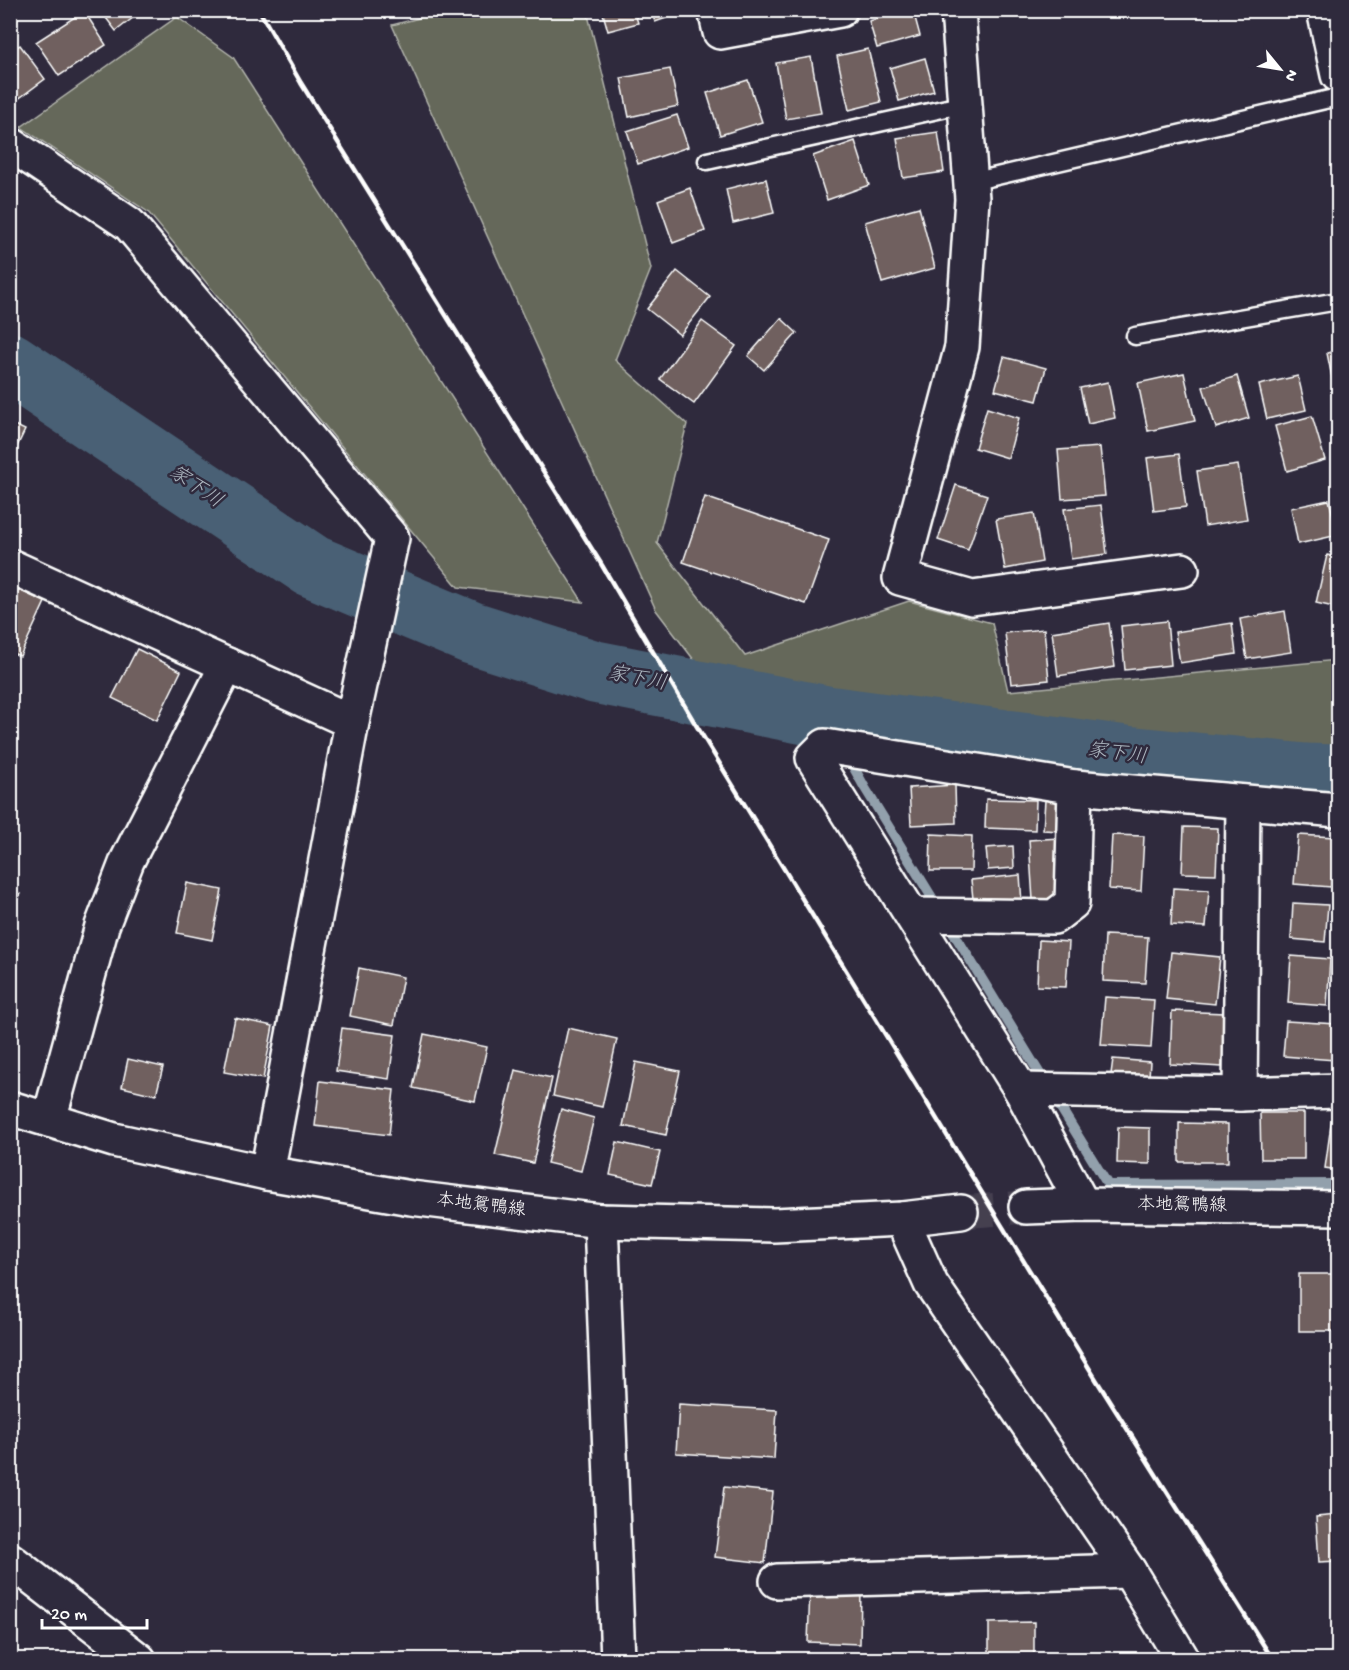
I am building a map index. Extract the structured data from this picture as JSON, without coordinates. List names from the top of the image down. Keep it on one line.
{"streets":{"street":["本地鴛鴨線"]},"water":["家下川"],"scale_bar":"20 m","north":"bottom right"}
